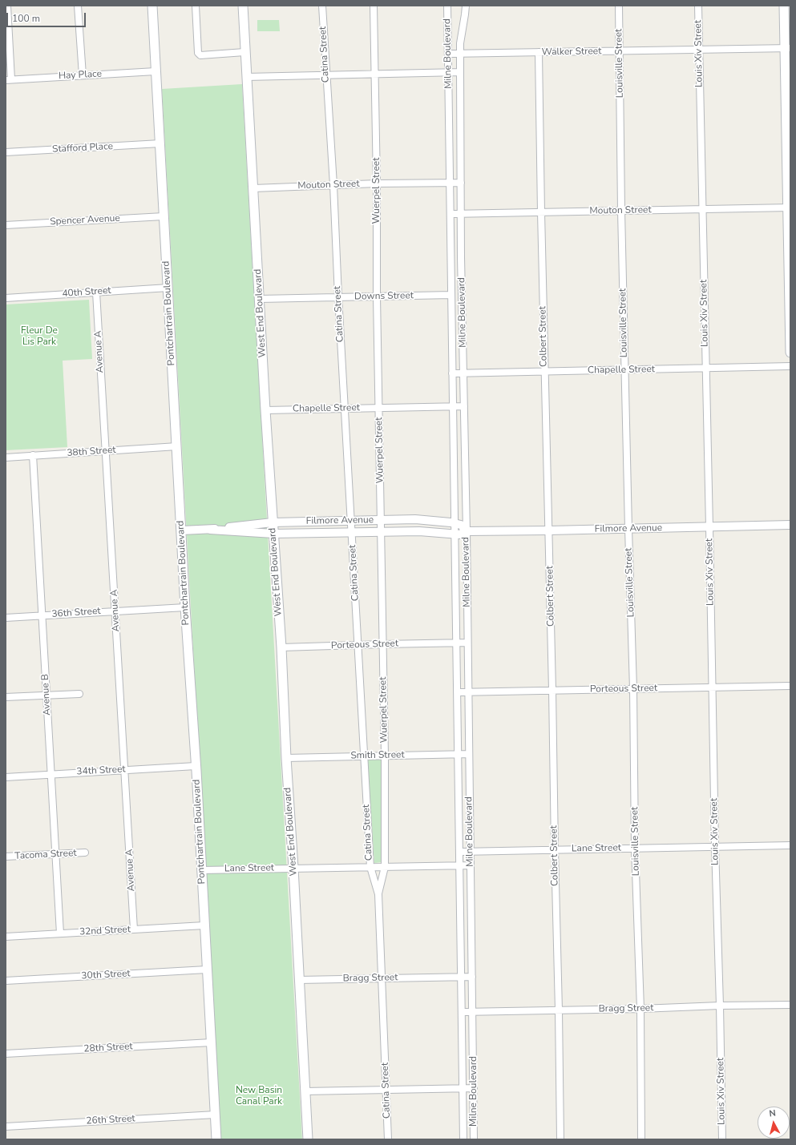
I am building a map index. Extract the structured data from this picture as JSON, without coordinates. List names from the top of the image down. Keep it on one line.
{"streets":{"main road":["Pontchartrain Boulevard","West End Boulevard"],"street":["Walker Street","Milne Boulevard","Louis Xiv Street","Catina Street","Louisville Street","Hay Place","Stafford Place","Mouton Street","Wuerpel Street","Spencer Avenue","40th Street","Downs Street","Colbert Street","Avenue A","Chapelle Street","38th Street","Filmore Avenue","36th Street","Porteous Street","Avenue B","Smith Street","34th Street","Lane Street","Tacoma Street","32nd Street","30th Street","Bragg Street","28th Street","26th Street"]},"crossings":[["Walker Street","Milne Boulevard"],["Walker Street","Louis Xiv Street"],["Walker Street","Louisville Street"],["Walker Street","Colbert Street"],["Milne Boulevard","Mouton Street"],["Milne Boulevard","Downs Street"],["Milne Boulevard","Chapelle Street"],["Milne Boulevard","Filmore Avenue"],["Milne Boulevard","Porteous Street"],["Milne Boulevard","Smith Street"],["Milne Boulevard","Lane Street"],["Milne Boulevard","Bragg Street"],["Louis Xiv Street","Mouton Street"],["Louis Xiv Street","Chapelle Street"],["Louis Xiv Street","Filmore Avenue"],["Louis Xiv Street","Porteous Street"],["Louis Xiv Street","Lane Street"],["Louis Xiv Street","Bragg Street"],["Catina Street","Mouton Street"],["Catina Street","Wuerpel Street"],["Catina Street","Downs Street"],["Catina Street","Chapelle Street"],["Catina Street","Filmore Avenue"],["Catina Street","Porteous Street"],["Catina Street","Smith Street"],["Catina Street","Lane Street"],["Catina Street","Bragg Street"],["Louisville Street","Mouton Street"],["Louisville Street","Chapelle Street"],["Louisville Street","Filmore Avenue"],["Louisville Street","Porteous Street"],["Louisville Street","Lane Street"],["Louisville Street","Bragg Street"],["Hay Place","Pontchartrain Boulevard"],["Stafford Place","Pontchartrain Boulevard"],["Mouton Street","Wuerpel Street"],["Mouton Street","West End Boulevard"],["Mouton Street","Colbert Street"],["Wuerpel Street","Downs Street"],["Wuerpel Street","Chapelle Street"],["Wuerpel Street","Filmore Avenue"],["Wuerpel Street","Porteous Street"],["Wuerpel Street","Smith Street"],["Wuerpel Street","Lane Street"],["Spencer Avenue","Pontchartrain Boulevard"],["40th Street","Pontchartrain Boulevard"],["40th Street","Avenue A"],["Downs Street","West End Boulevard"],["Pontchartrain Boulevard","38th Street"],["Pontchartrain Boulevard","Filmore Avenue"],["Pontchartrain Boulevard","36th Street"],["Pontchartrain Boulevard","34th Street"],["Pontchartrain Boulevard","Lane Street"],["Pontchartrain Boulevard","32nd Street"],["Pontchartrain Boulevard","30th Street"],["Pontchartrain Boulevard","28th Street"],["Pontchartrain Boulevard","26th Street"],["West End Boulevard","Chapelle Street"],["West End Boulevard","Filmore Avenue"],["West End Boulevard","Porteous Street"],["West End Boulevard","Smith Street"],["West End Boulevard","Lane Street"],["West End Boulevard","Bragg Street"],["Colbert Street","Chapelle Street"],["Colbert Street","Filmore Avenue"],["Colbert Street","Porteous Street"],["Colbert Street","Lane Street"],["Colbert Street","Bragg Street"],["Avenue A","38th Street"],["Avenue A","36th Street"],["Avenue A","34th Street"],["Avenue A","32nd Street"],["38th Street","Avenue B"],["36th Street","Avenue B"],["Avenue B","34th Street"],["Avenue B","Tacoma Street"],["Avenue B","32nd Street"]],"parks":["Fleur De Lis Park","New Basin Canal Park"],"scale_bar":"100 m","north":"top"}
